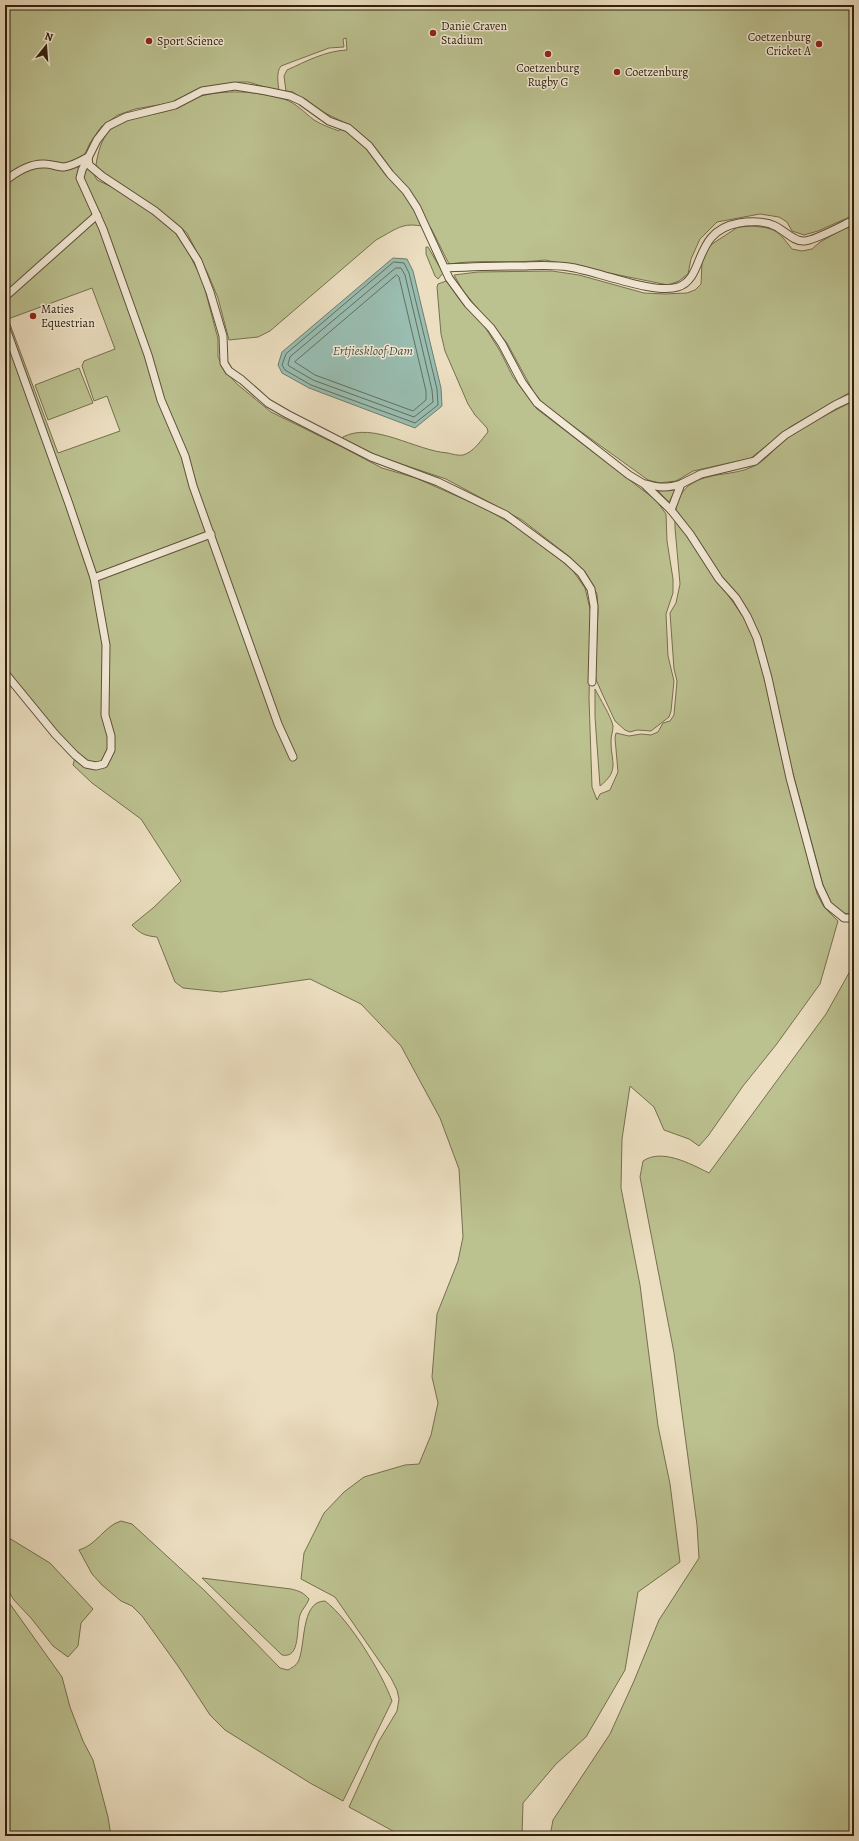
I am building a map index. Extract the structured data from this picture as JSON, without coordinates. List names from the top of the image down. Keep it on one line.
{"water":["Ertjieskloof Dam"],"places":["Danie Craven Stadium","Sport Science","Coetzenburg Cricket A","Coetzenburg Rugby G","Coetzenburg","Maties Equestrian"],"north":"top"}
